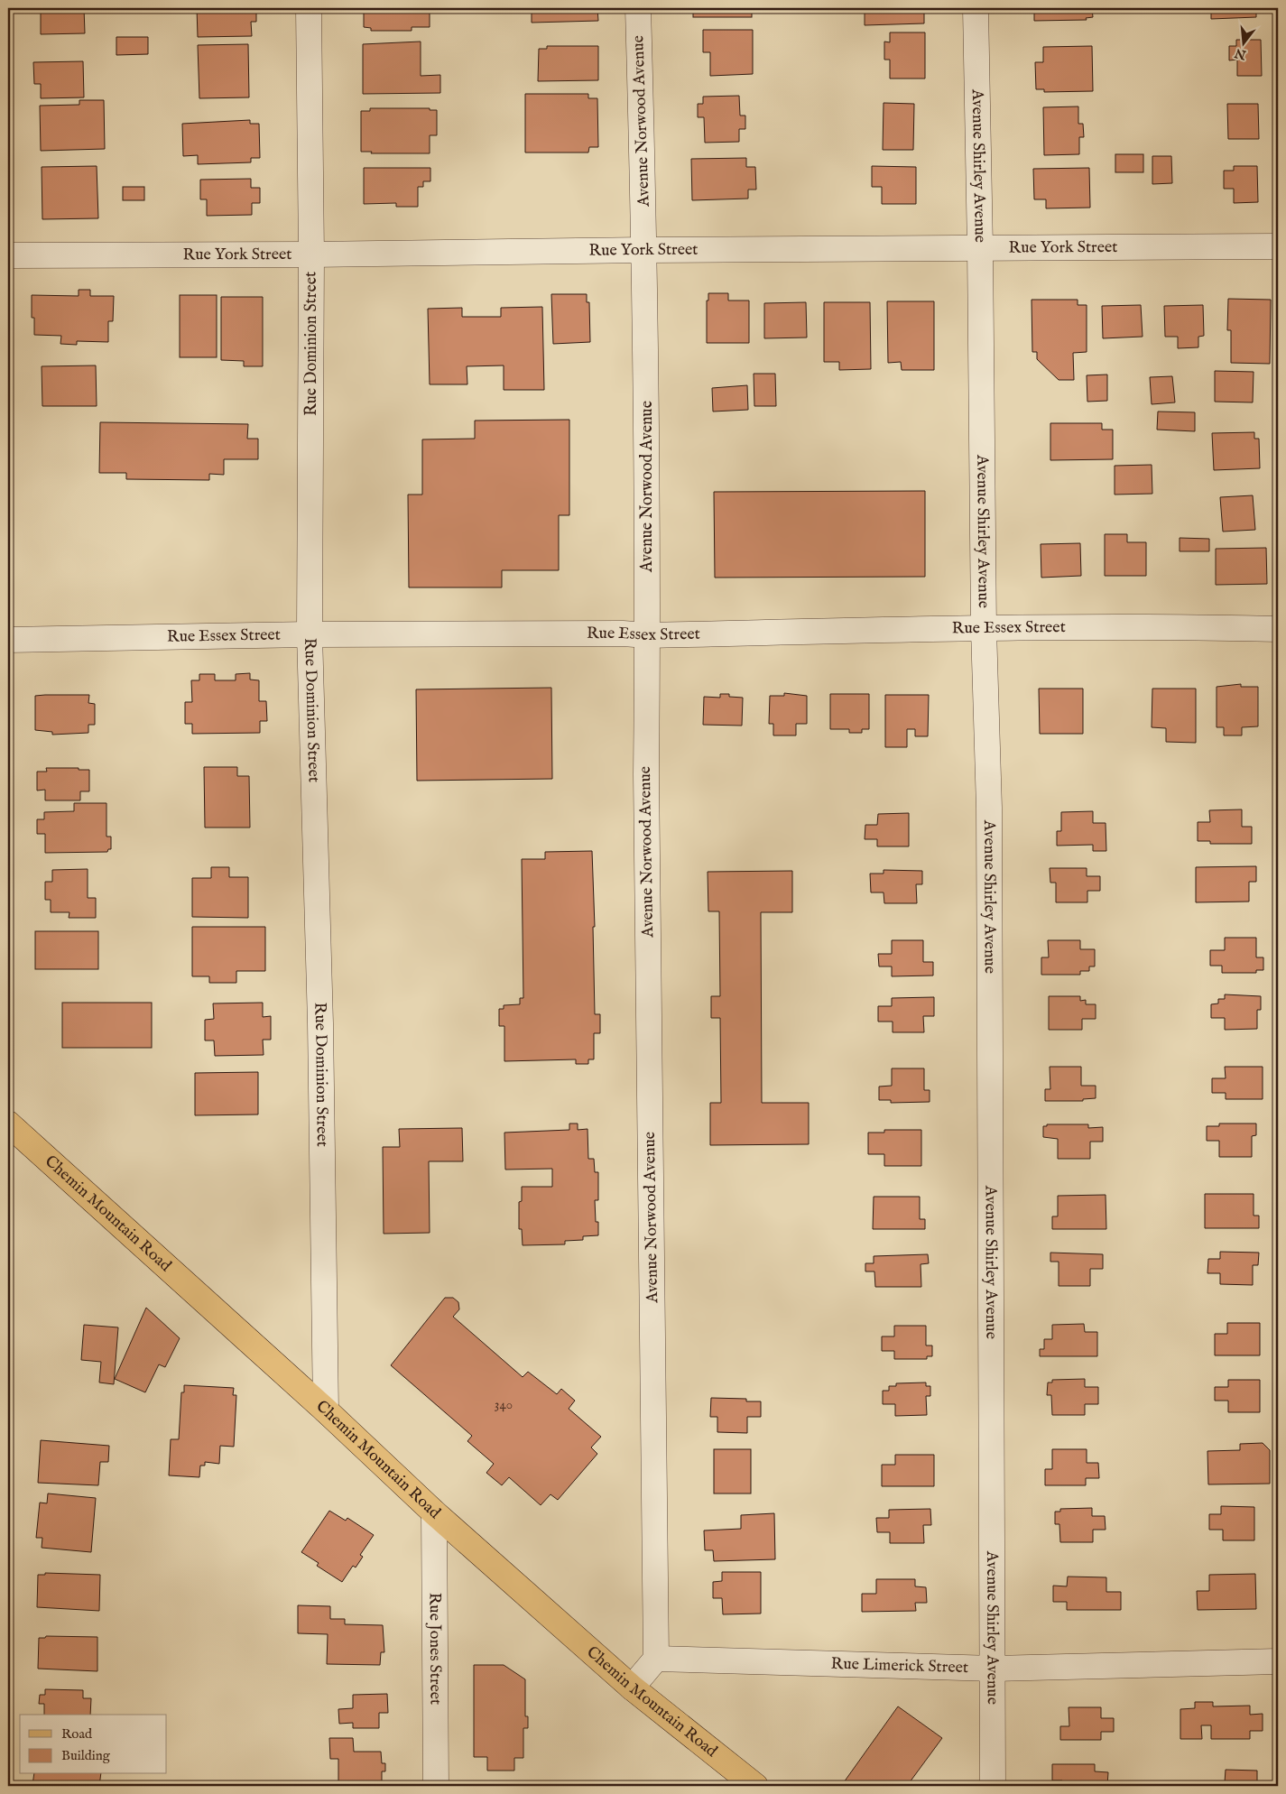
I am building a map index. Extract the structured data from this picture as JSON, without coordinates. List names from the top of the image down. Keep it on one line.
{"streets":{"main road":["Chemin Mountain Road"],"street":["Avenue Norwood Avenue","Avenue Shirley Avenue","Rue York Street","Rue Dominion Street","Rue Essex Street","Rue Jones Street","Rue Limerick Street"]},"crossings":[["Avenue Norwood Avenue","Rue York Street"],["Avenue Norwood Avenue","Rue Essex Street"],["Avenue Norwood Avenue","Rue Limerick Street"],["Avenue Shirley Avenue","Rue York Street"],["Avenue Shirley Avenue","Rue Essex Street"],["Avenue Shirley Avenue","Rue Limerick Street"],["Rue York Street","Rue Dominion Street"],["Rue Dominion Street","Rue Essex Street"],["Rue Dominion Street","Chemin Mountain Road"],["Chemin Mountain Road","Rue Jones Street"]],"house_numbers":["340"],"legend":["Road","Building"],"north":"bottom"}
